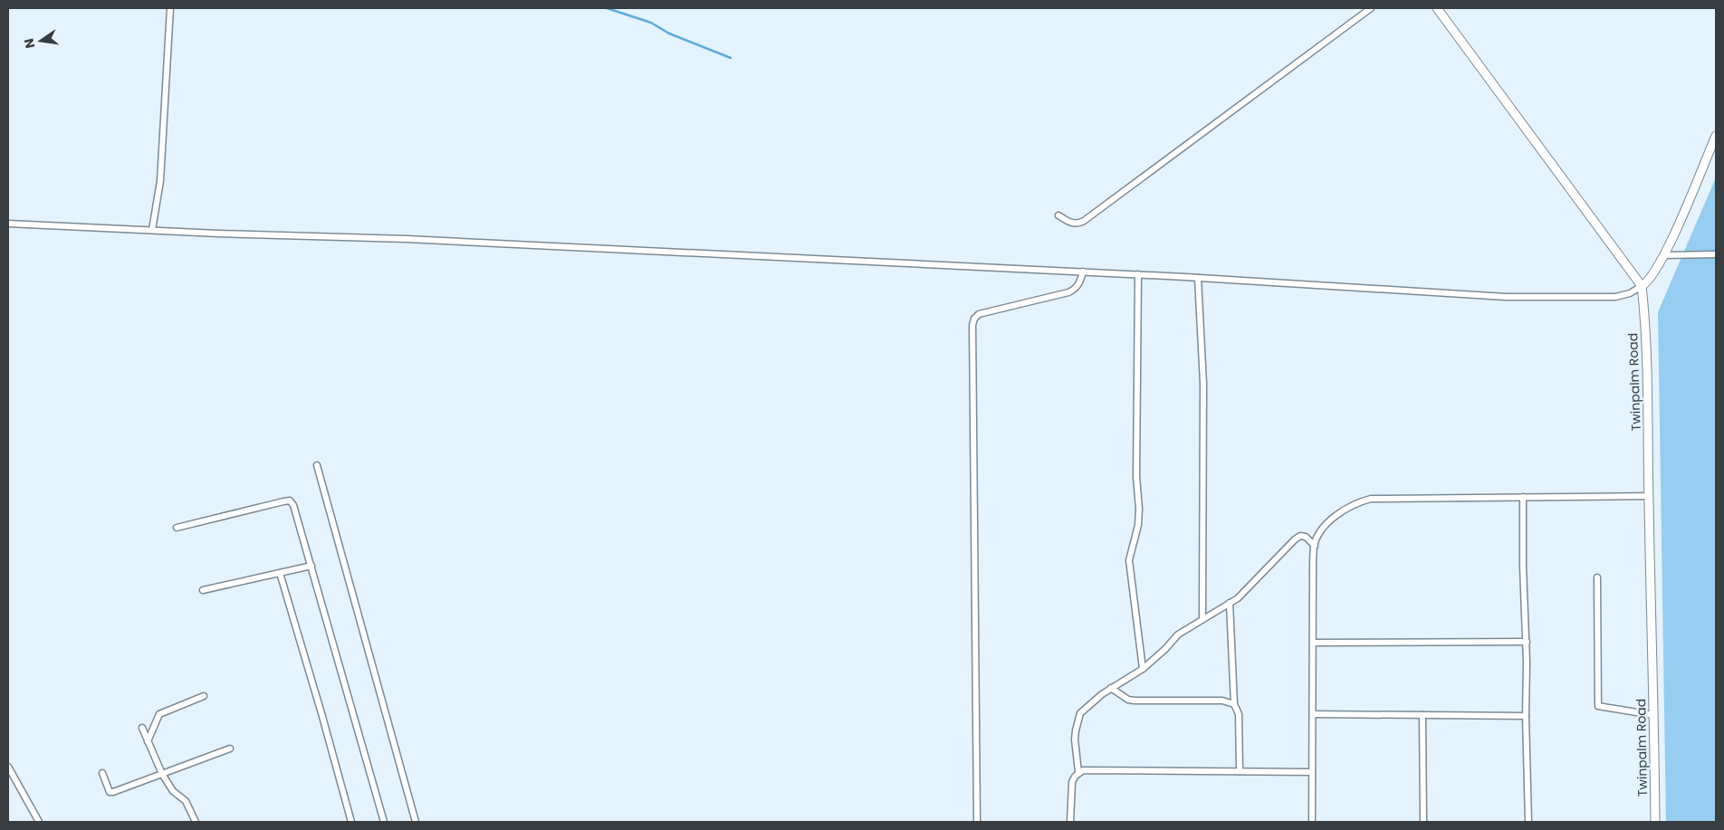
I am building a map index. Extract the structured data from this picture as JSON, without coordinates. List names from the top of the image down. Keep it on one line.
{"streets":{"main road":["Twinpalm Road"]},"north":"left"}
